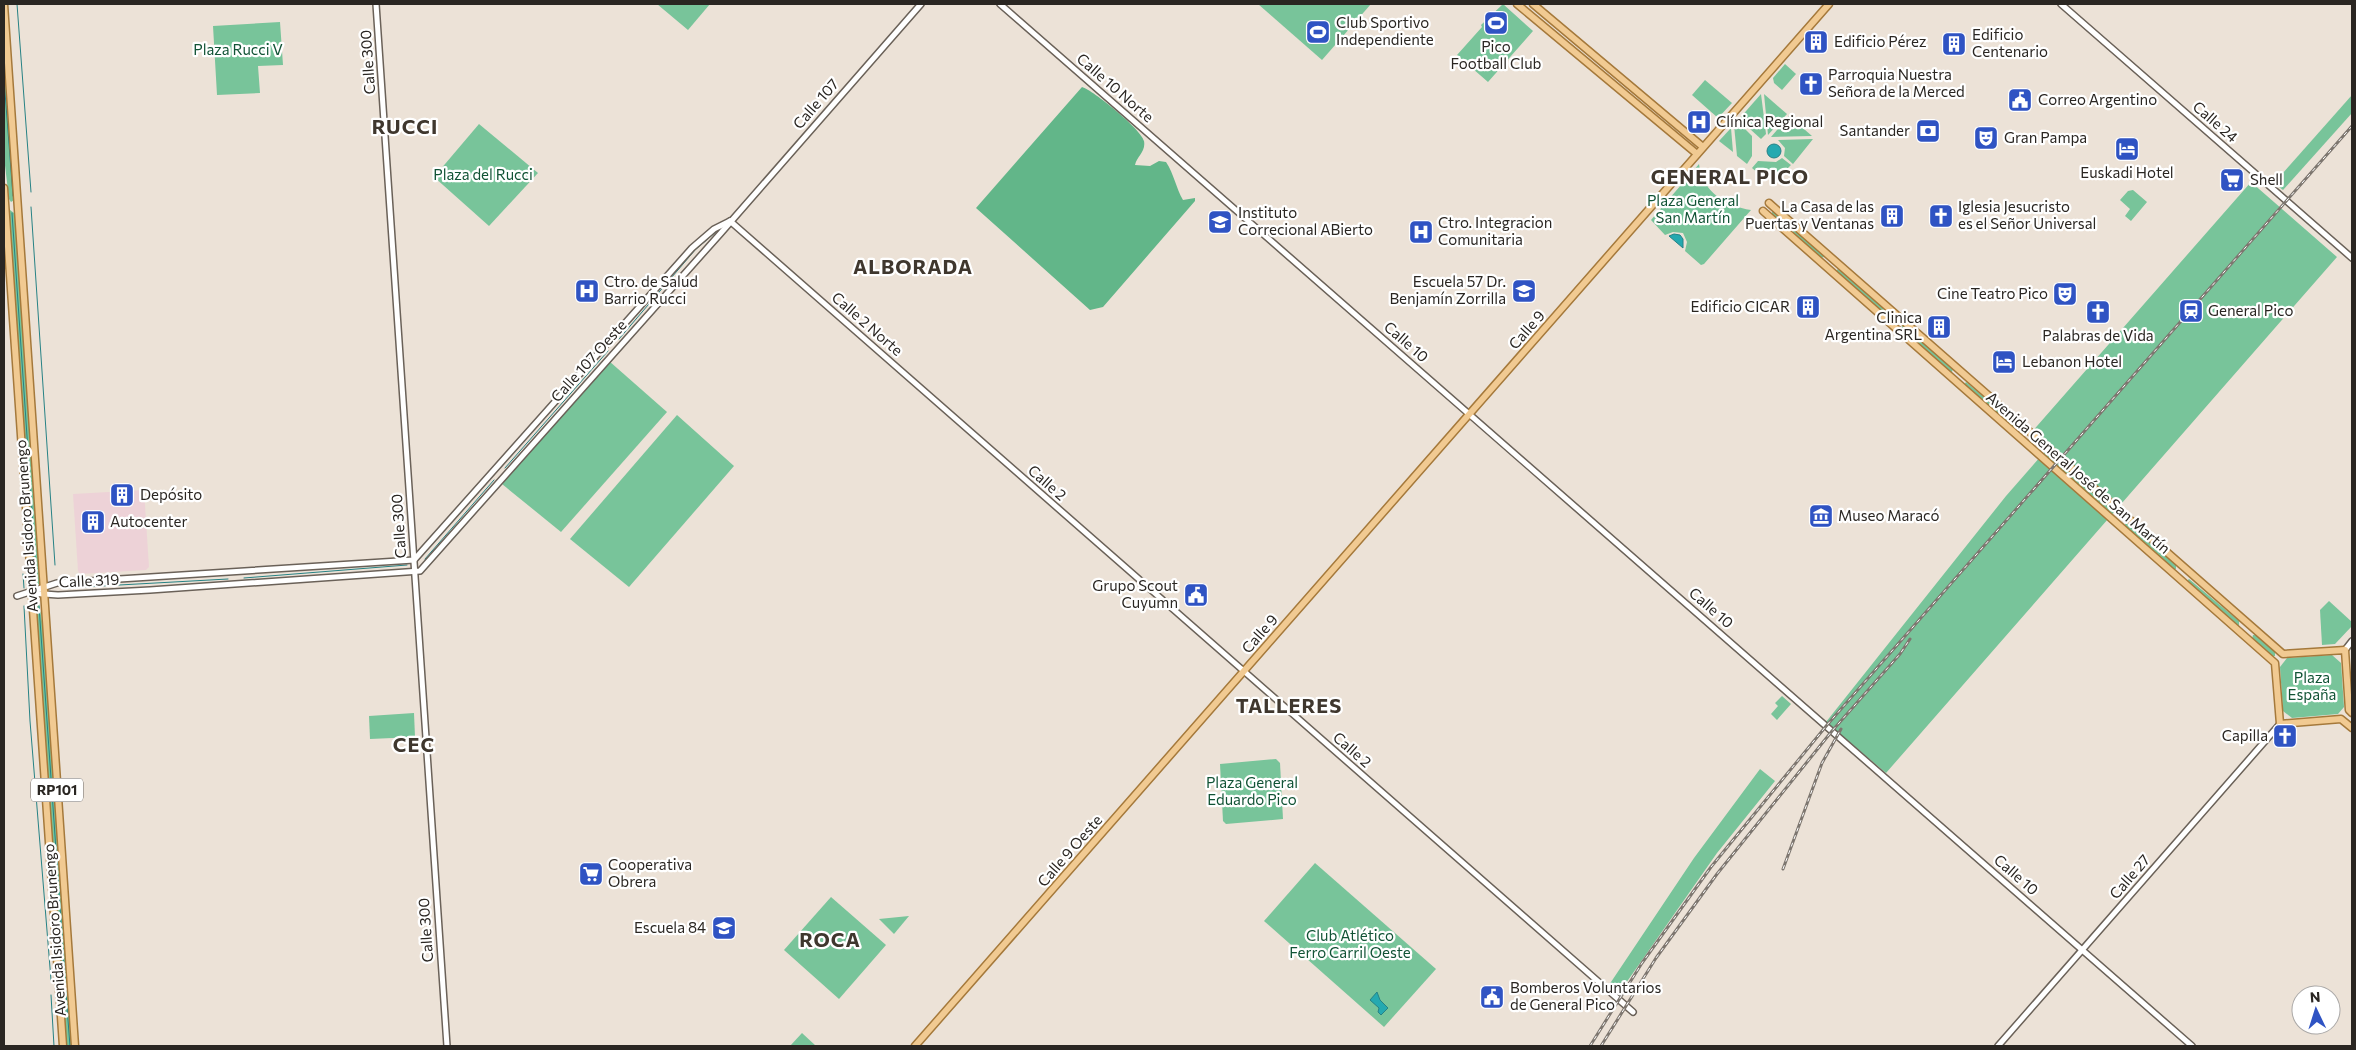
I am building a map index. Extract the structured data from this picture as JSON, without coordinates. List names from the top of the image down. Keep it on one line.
{"streets":{"main road":["Calle 9","Avenida General José de San Martín","Avenida Isidoro Brunengo","RP101","Calle 9 Oeste"],"street":["Calle 300","Calle 10 Norte","Calle 107","Calle 24","Calle 2 Norte","Calle 10","Calle 107 Oeste","Calle 2","Calle 319","Calle 27"]},"crossings":[["Calle 300","Calle 107 Oeste"],["Calle 300","Calle 319"],["Calle 10 Norte","Calle 10"],["Calle 107","Calle 2 Norte"],["Calle 107","Calle 107 Oeste"],["Calle 2 Norte","Calle 107 Oeste"],["Calle 2 Norte","Calle 2"],["Calle 9","Calle 10"],["Calle 9","Calle 2"],["Calle 9","Calle 9 Oeste"],["Calle 10","Calle 27"],["Calle 107 Oeste","Calle 319"],["Calle 2","Calle 9 Oeste"],["Avenida Isidoro Brunengo","Calle 319"]],"districts":["RUCCI","GENERAL PICO","ALBORADA","TALLERES","CEC","ROCA"],"parks":["Plaza Rucci V","Plaza del Rucci","Plaza General San Martín","Plaza España","Plaza General Eduardo Pico","Club Atlético Ferro Carril Oeste"],"places":{"sports":["Pico Football Club","Club Sportivo Independiente"],"building":["Edificio Pérez","Edificio Centenario","La Casa de las Puertas y Ventanas","Edificio CICAR","Clinica Argentina SRL","Depósito","Autocenter"],"church":["Parroquia Nuestra Señora de la Merced","Iglesia Jesucristo es el Señor Universal","Palabras de Vida","Capilla"],"public building":["Correo Argentino","Grupo Scout Cuyumn","Bomberos Voluntarios de General Pico"],"hospital":["Clínica Regional","Ctro. Integracion Comunitaria","Ctro. de Salud Barrio Rucci"],"bank":["Santander"],"theatre":["Gran Pampa","Cine Teatro Pico"],"hotel":["Euskadi Hotel","Lebanon Hotel"],"supermarket":["Shell","Cooperativa Obrera"],"school or university":["Instituto Correcional ABierto","Escuela 57 Dr. Benjamín Zorrilla","Escuela 84"],"station":["General Pico"],"museum":["Museo Maracó"]},"north":"top"}
